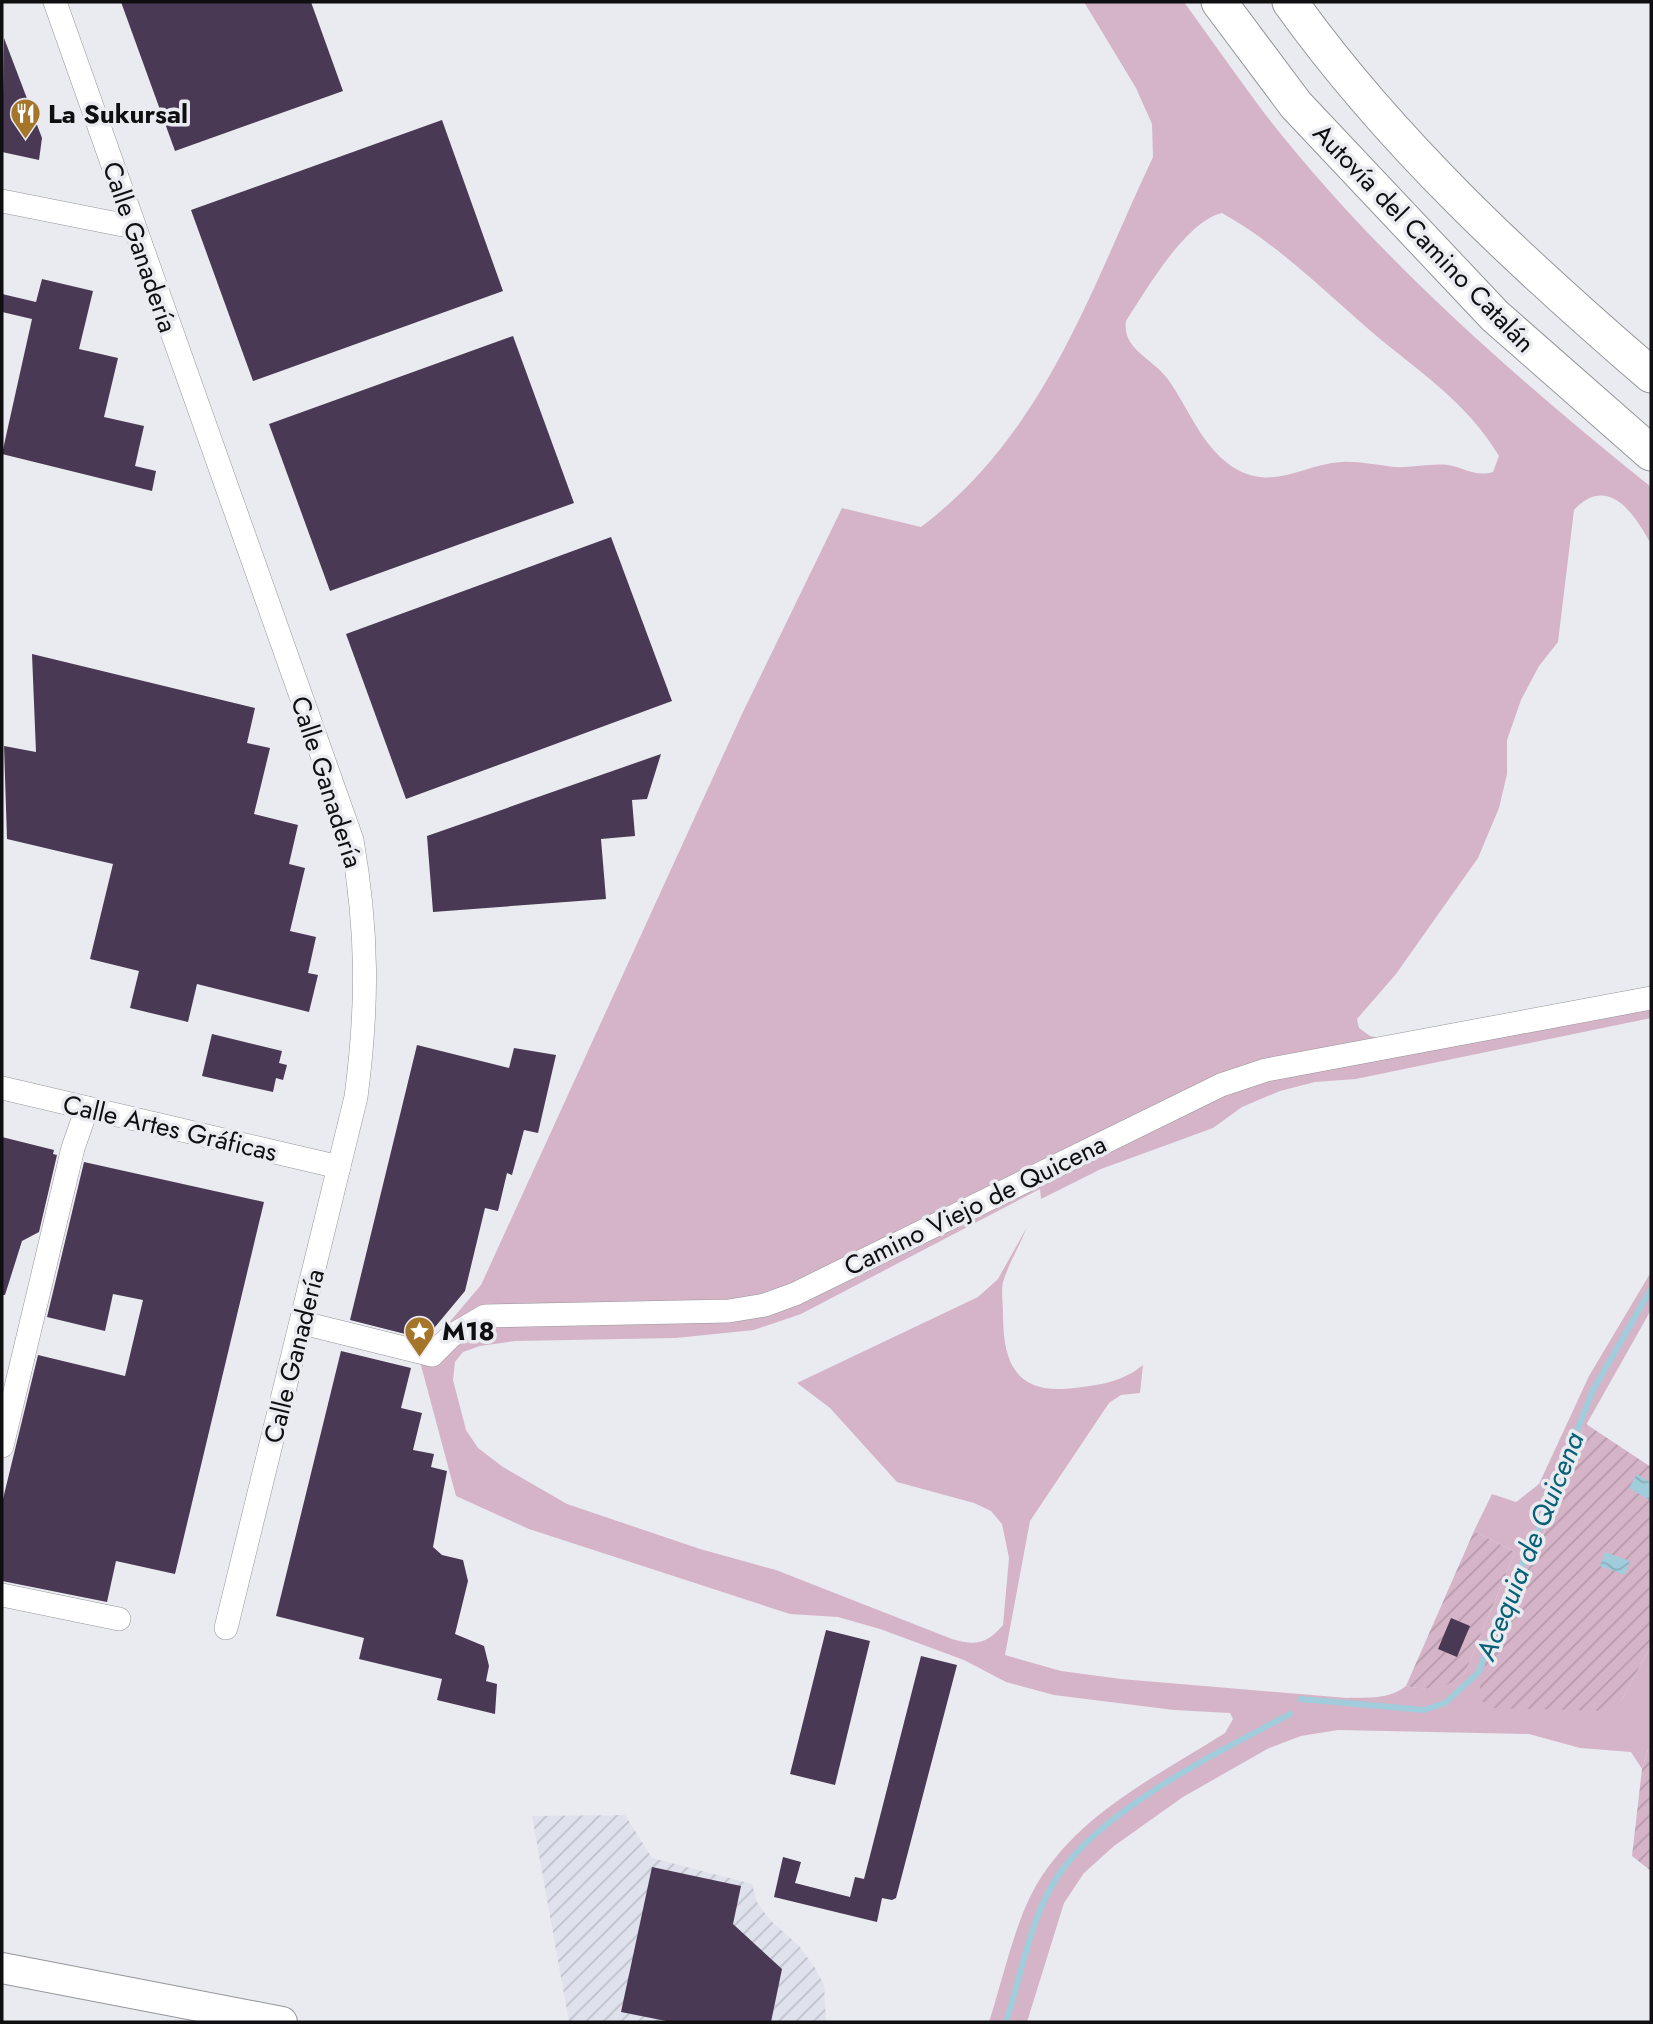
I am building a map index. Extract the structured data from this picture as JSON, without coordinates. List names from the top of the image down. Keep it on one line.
{"streets":{"highway":["Autovía del Camino Catalán"],"street":["Calle Ganadería","Calle Artes Gráficas","Camino Viejo de Quicena"]},"crossings":[["Calle Ganadería","Calle Artes Gráficas"],["Calle Ganadería","Camino Viejo de Quicena"]],"water":["Acequia de Quicena"],"places":{"restaurant":["La Sukursal"],"place":["M18"]}}
